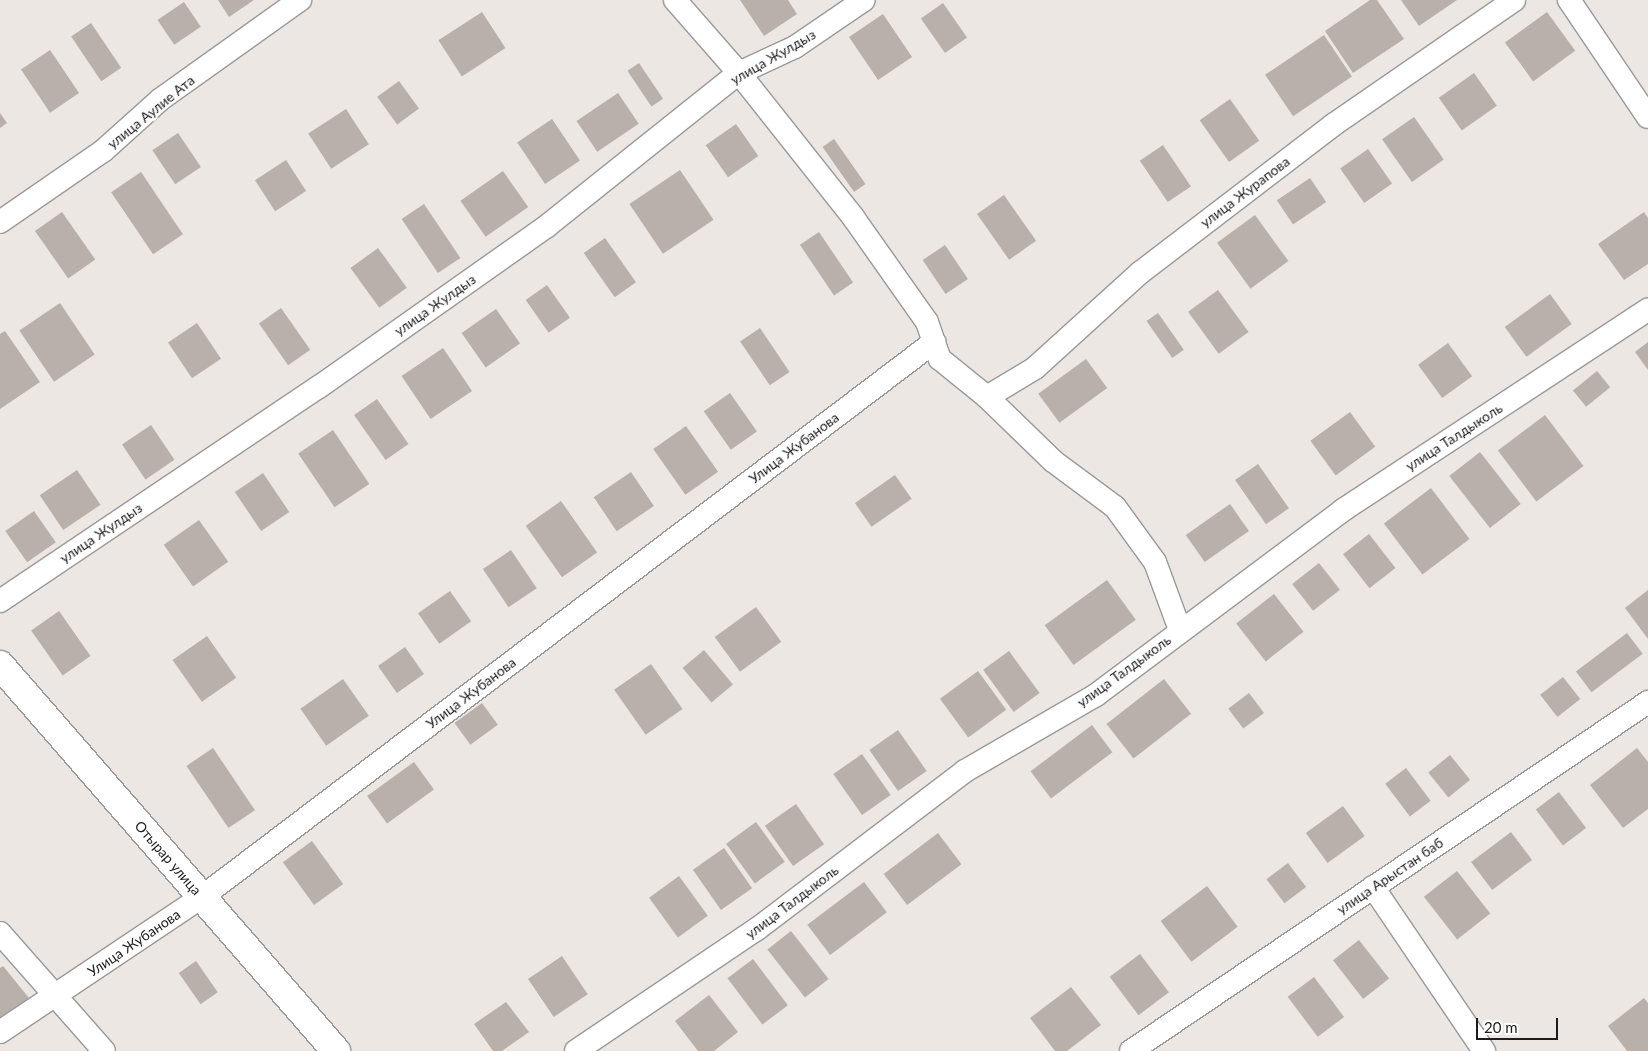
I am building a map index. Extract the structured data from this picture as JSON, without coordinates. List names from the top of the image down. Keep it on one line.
{"streets":{"street":["улица Жулдыз","улица Аулие Ата","улица Журапова","улица Талдыколь","Улица Жубанова","Отырар улица","улица Арыстан баб"]},"crossings":[["Улица Жубанова","Отырар улица"]],"scale_bar":"20 m"}
